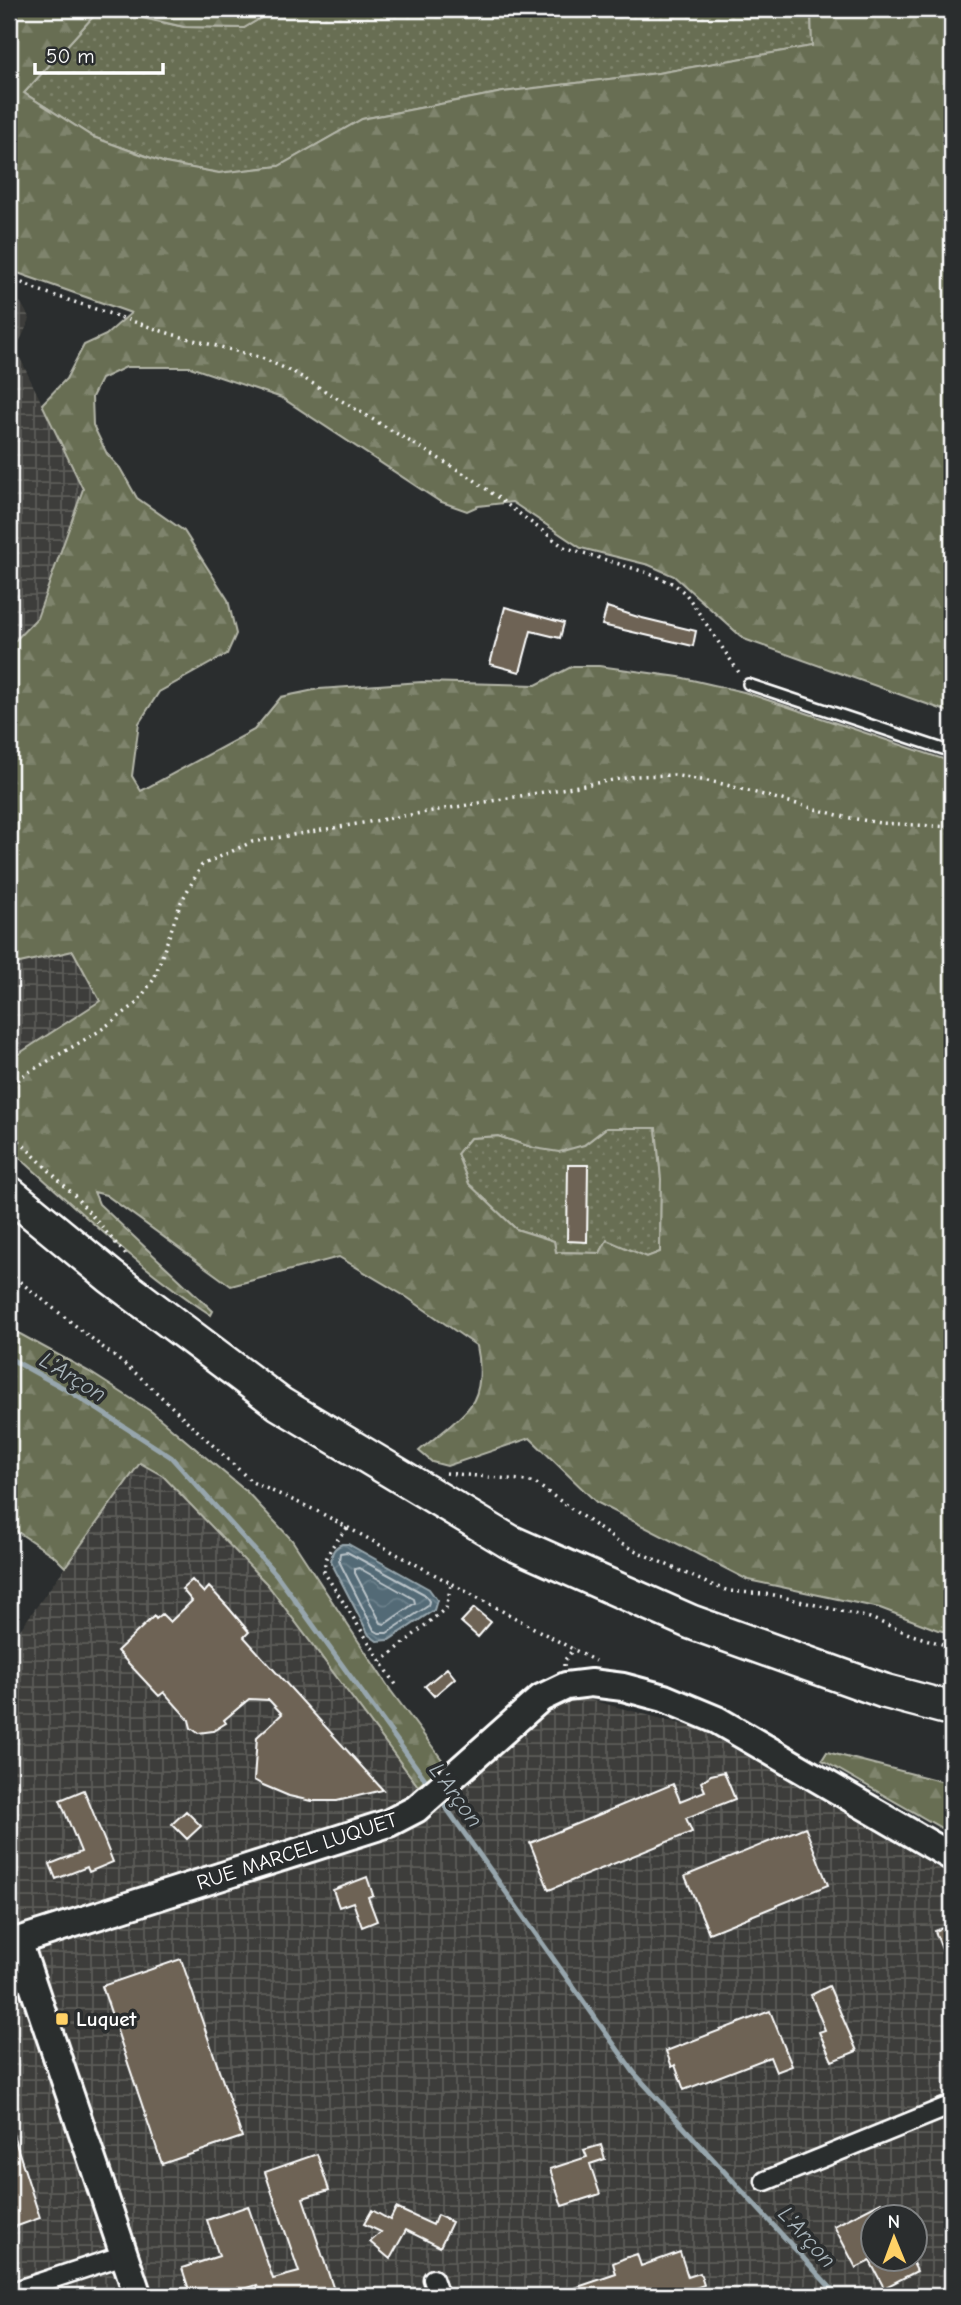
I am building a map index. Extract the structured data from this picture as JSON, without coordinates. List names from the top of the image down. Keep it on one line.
{"streets":{"street":["RUE MARCEL LUQUET"]},"water":["L'Arçon"],"places":{"transit":["Luquet"]},"scale_bar":"50 m","north":"top"}
